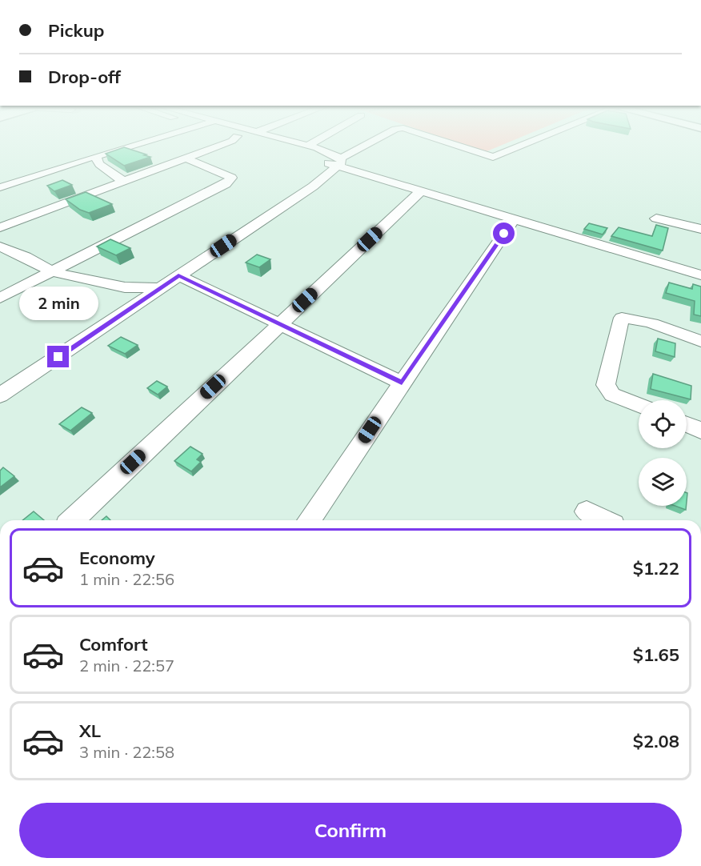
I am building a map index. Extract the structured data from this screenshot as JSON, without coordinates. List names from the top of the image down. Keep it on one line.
{"page":{"banner":["Pickup","Drop-off"],"bubble":"2 min","list":[{"name":"Economy","note":"1 min · 22:56","value":"$1.22"},{"name":"Comfort","note":"2 min · 22:57","value":"$1.65"},{"name":"XL","note":"3 min · 22:58","value":"$2.08"}],"buttons":"Confirm"}}
